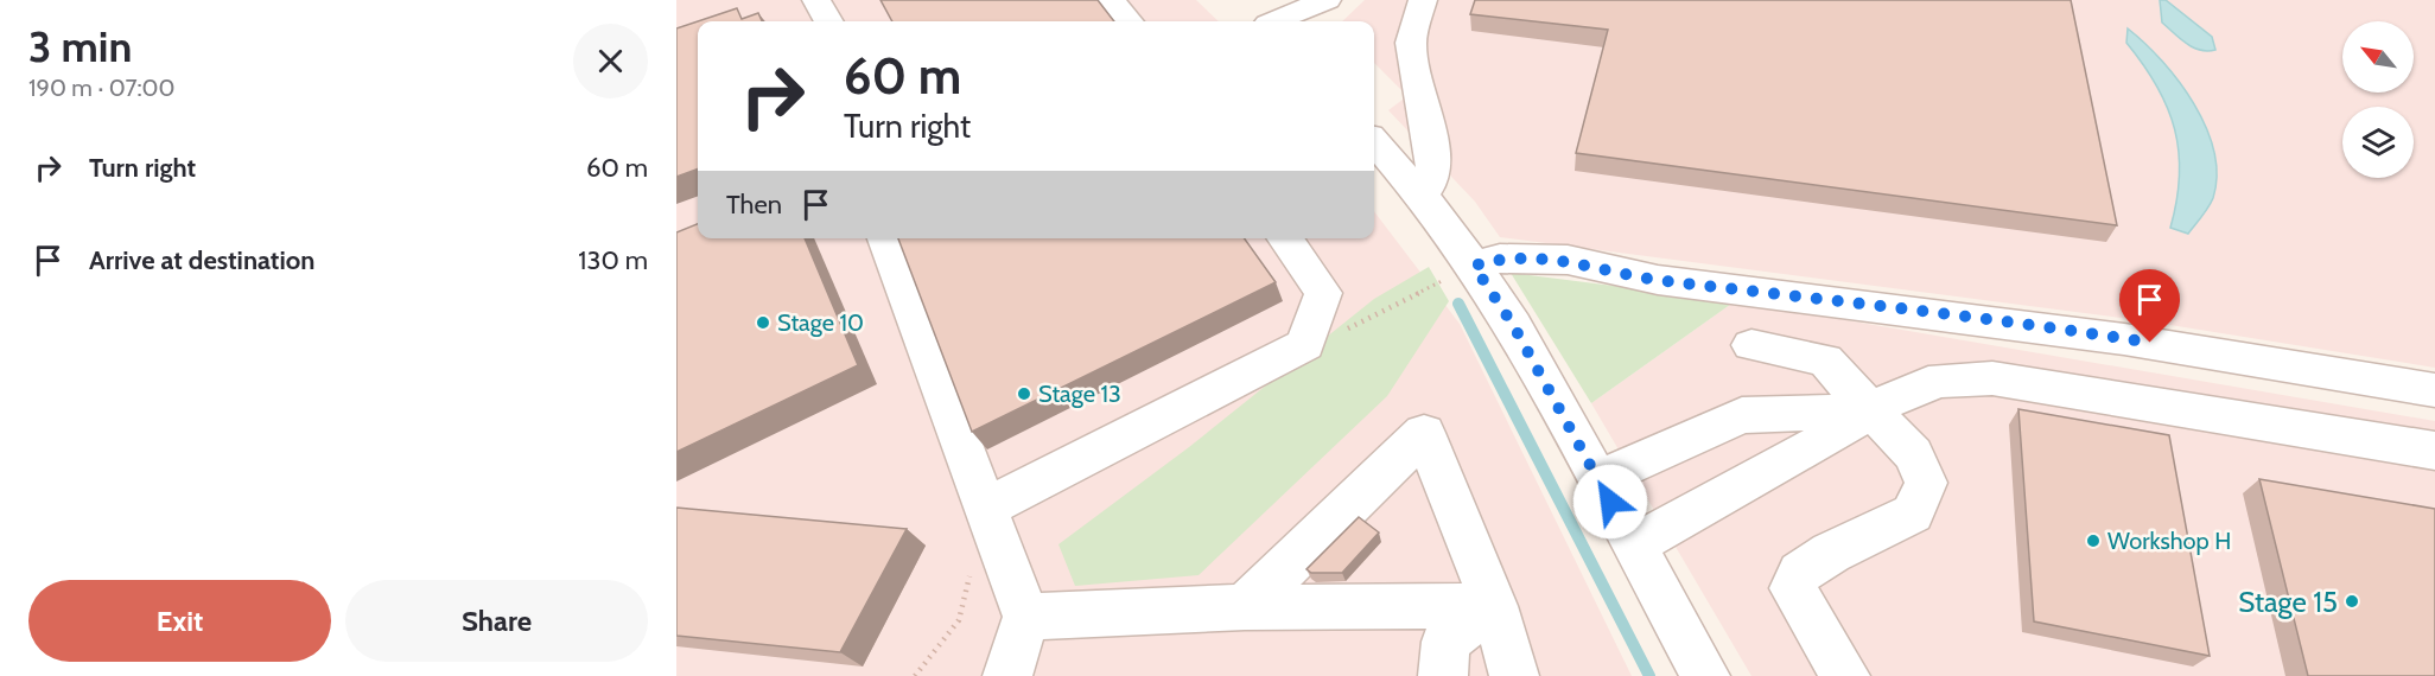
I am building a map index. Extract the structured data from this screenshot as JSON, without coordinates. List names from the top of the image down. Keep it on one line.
{"places":["Stage 10","Stage 13","Workshop H","Stage 15"],"north":"top left","page":{"heading":["3 min","190 m · 07:00"],"turn":["60 m","Turn right"],"list":[{"name":"Turn right","value":"60 m"},{"name":"Arrive at destination","value":"130 m"}],"then":"Then","buttons":["Exit","Share"]}}
